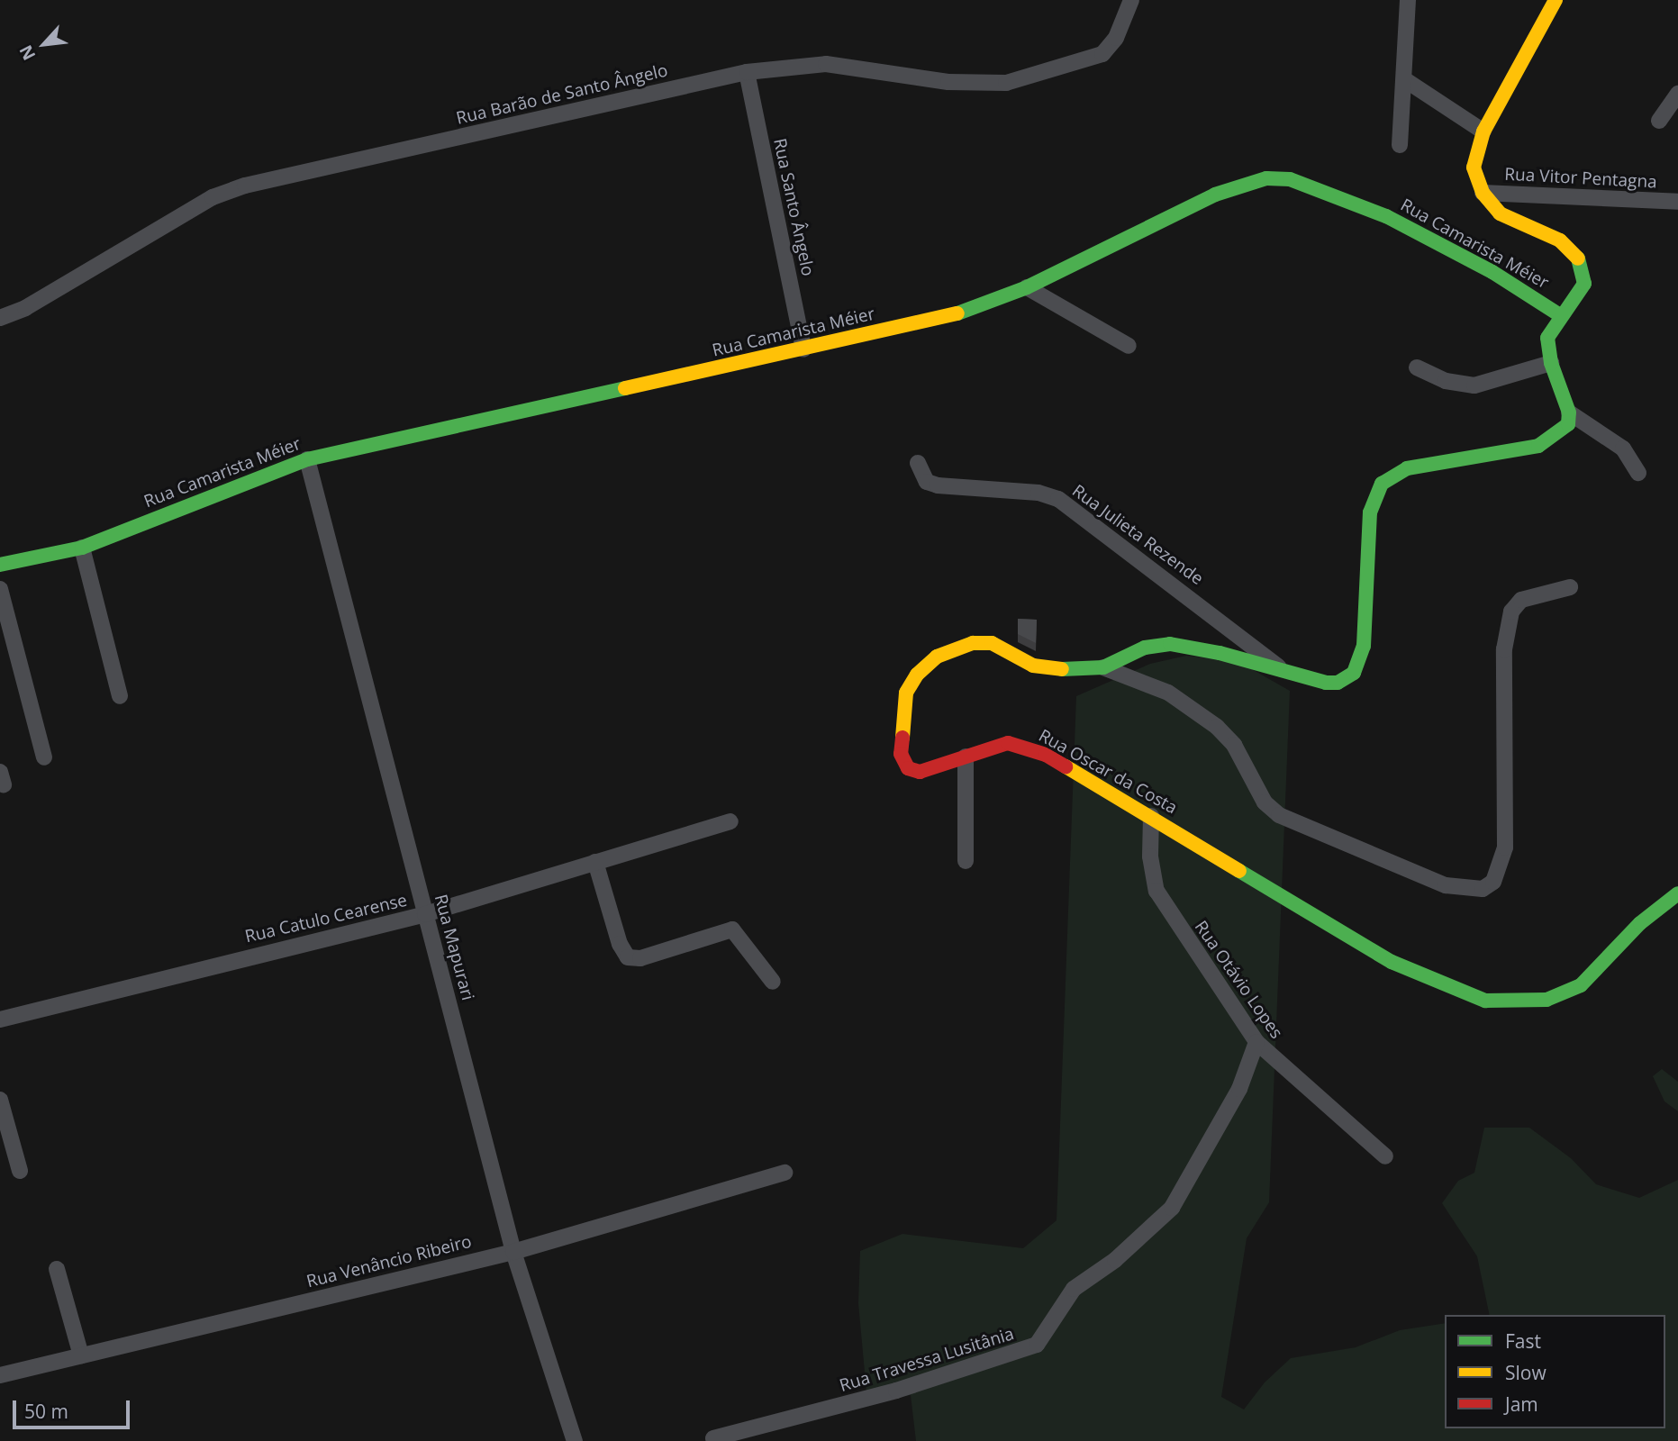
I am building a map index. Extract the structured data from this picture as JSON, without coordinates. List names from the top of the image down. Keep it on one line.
{"streets":{"street":["Rua Barão de Santo Ângelo","Rua Vitor Pentagna","Rua Santo Ângelo","Rua Camarista Méier","Rua Julieta Rezende","Rua Oscar da Costa","Rua Catulo Cearense","Rua Mapurari","Rua Otávio Lopes","Rua Venâncio Ribeiro","Rua Travessa Lusitânia"]},"crossings":[["Rua Barão de Santo Ângelo","Rua Santo Ângelo"],["Rua Santo Ângelo","Rua Camarista Méier"],["Rua Camarista Méier","Rua Mapurari"],["Rua Julieta Rezende","Rua Oscar da Costa"],["Rua Oscar da Costa","Rua Otávio Lopes"],["Rua Catulo Cearense","Rua Mapurari"],["Rua Mapurari","Rua Venâncio Ribeiro"],["Rua Otávio Lopes","Rua Travessa Lusitânia"]],"legend":["Fast","Slow","Jam"],"scale_bar":"50 m","north":"bottom left"}
